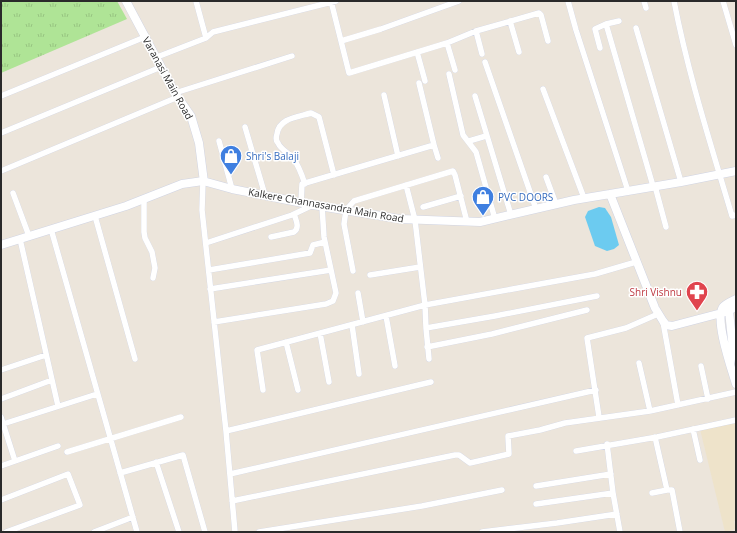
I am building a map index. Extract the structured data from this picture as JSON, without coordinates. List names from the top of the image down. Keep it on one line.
{"streets":{"main road":["Varanasi Main Road","Kalkere Channasandra Main Road"]},"crossings":[["Varanasi Main Road","Kalkere Channasandra Main Road"]],"places":{"shop":["Shri's Balaji","PVC DOORS"],"pharmacy":["Shri Vishnu"]}}
